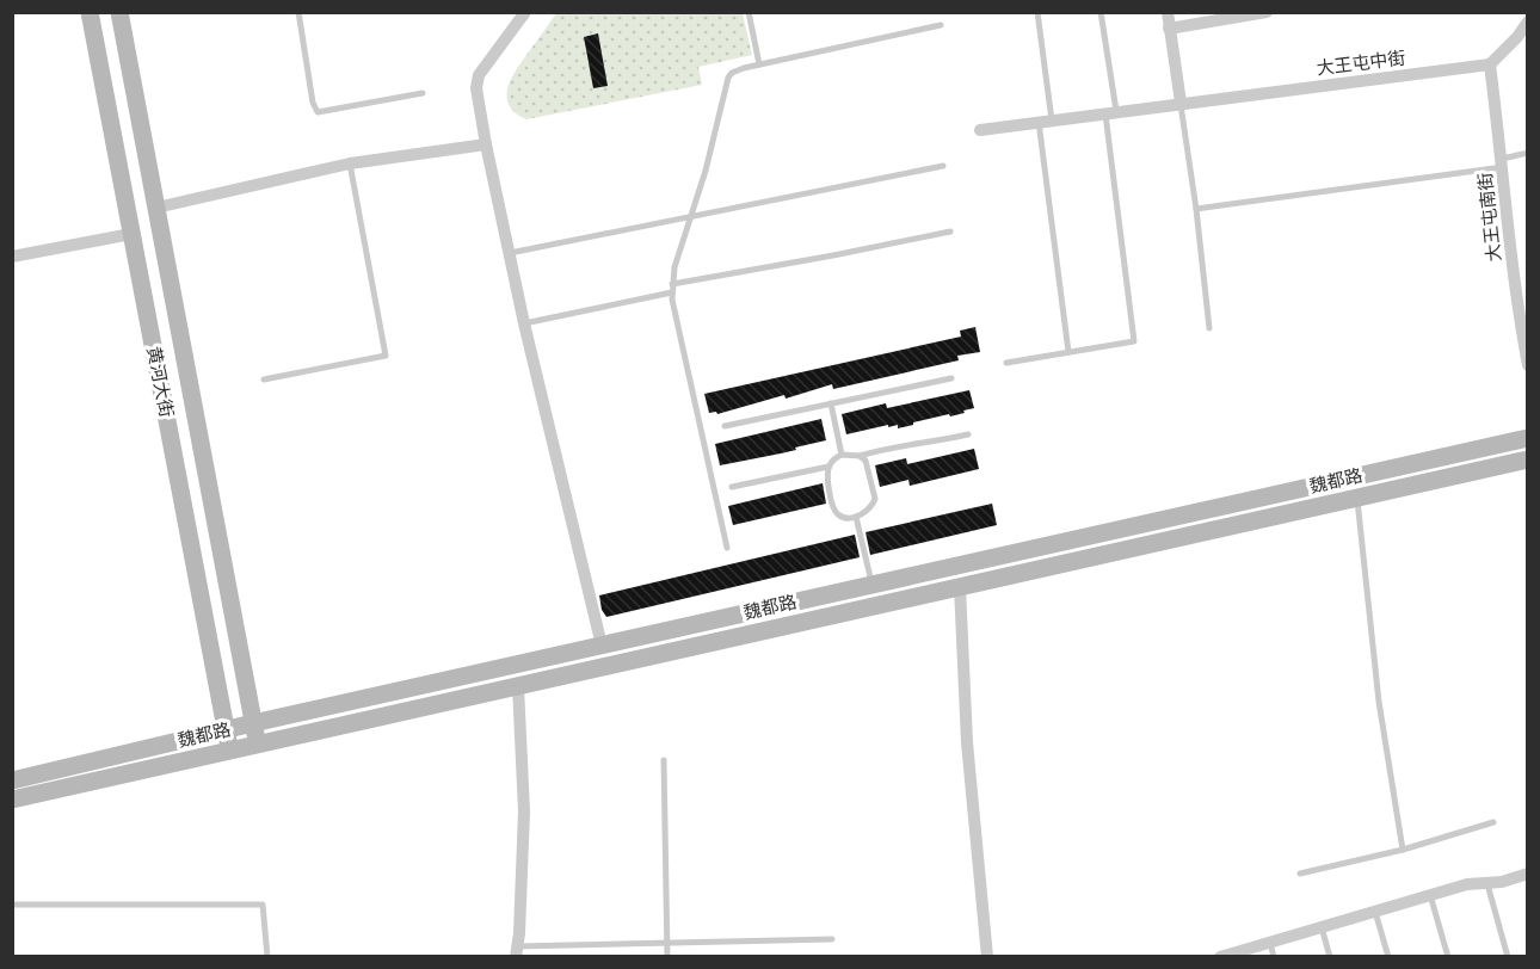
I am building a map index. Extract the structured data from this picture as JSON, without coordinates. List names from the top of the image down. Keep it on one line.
{"streets":{"main road":["黄河大街","魏都路"],"street":["大王屯中街","大王屯南街"]},"crossings":[["大王屯中街","大王屯南街"],["黄河大街","魏都路"]]}
